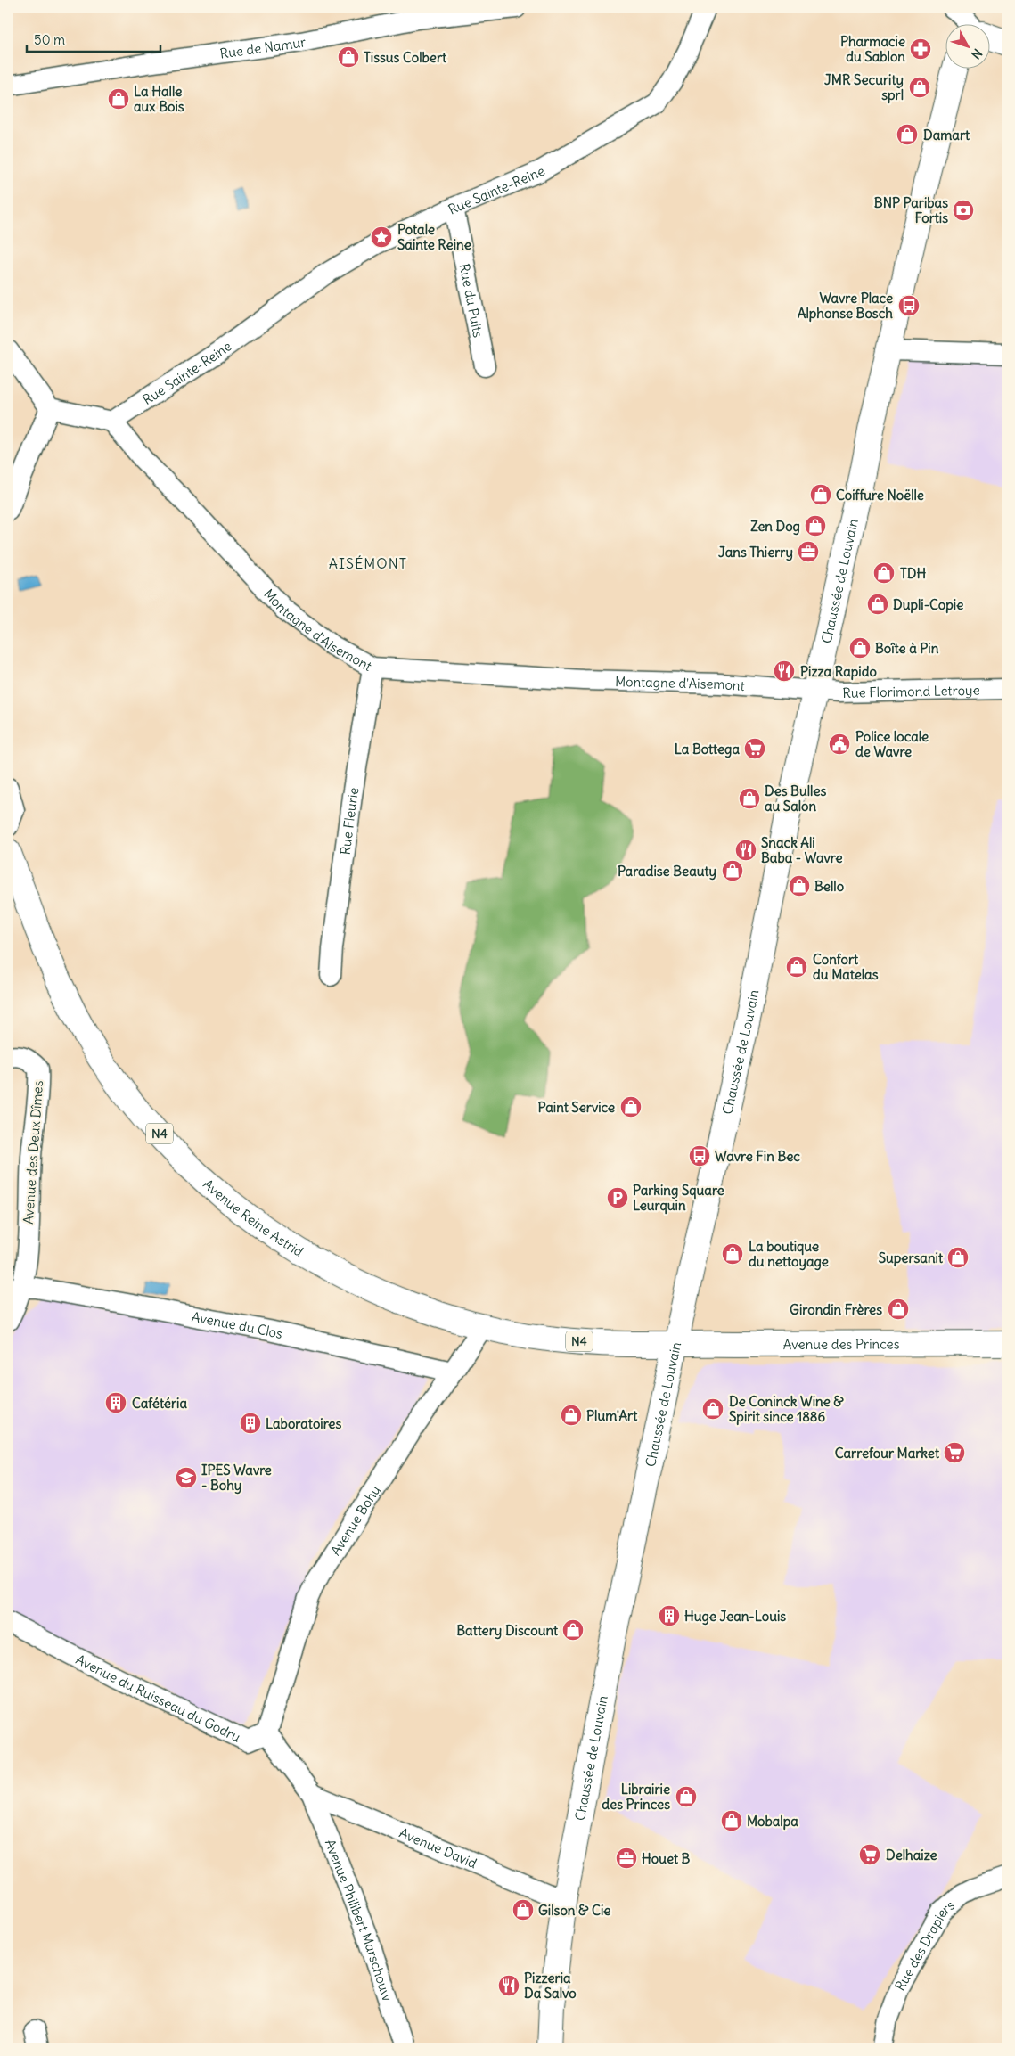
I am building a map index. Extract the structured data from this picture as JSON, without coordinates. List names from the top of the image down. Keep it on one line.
{"streets":{"main road":["Chaussée de Louvain","N4","Avenue Reine Astrid","Avenue des Princes"],"street":["Rue de Namur","Rue Sainte-Reine","Rue du Puits","Montagne d'Aisemont","Rue Florimond Letroye","Rue Fleurie","Avenue des Deux Dîmes","Avenue du Clos","Avenue Bohy","Avenue du Ruisseau du Godru","Avenue David","Avenue Philibert Marschouw","Rue des Drapiers"]},"crossings":[["Rue Sainte-Reine","Rue du Puits"],["Rue Sainte-Reine","Montagne d'Aisemont"],["Chaussée de Louvain","Montagne d'Aisemont"],["Chaussée de Louvain","Rue Florimond Letroye"],["Chaussée de Louvain","Avenue Reine Astrid"],["Chaussée de Louvain","Avenue des Princes"],["Chaussée de Louvain","Avenue David"],["Montagne d'Aisemont","Rue Florimond Letroye"],["Montagne d'Aisemont","Rue Fleurie"],["Avenue des Deux Dîmes","Avenue du Clos"],["Avenue Reine Astrid","Avenue des Princes"],["Avenue Reine Astrid","Avenue Bohy"],["Avenue du Clos","Avenue Bohy"],["Avenue Bohy","Avenue du Ruisseau du Godru"],["Avenue David","Avenue Philibert Marschouw"]],"districts":["AISÉMONT"],"places":{"pharmacy":["Pharmacie du Sablon"],"shop":["Tissus Colbert","JMR Security sprl","La Halle aux Bois","Damart","Coiffure Noëlle","Zen Dog","TDH","Dupli-Copie","Boîte à Pin","Des Bulles au Salon","Paradise Beauty","Bello","Confort du Matelas","Paint Service","La boutique du nettoyage","Supersanit","Girondin Frères","De Coninck Wine & Spirit since 1886","Plum'Art","Battery Discount","Librairie des Princes","Mobalpa","Gilson & Cie"],"bank":["BNP Paribas Fortis"],"place":["Potale Sainte Reine"],"bus stop":["Wavre Place Alphonse Bosch","Wavre Fin Bec"],"office":["Jans Thierry","Houet B"],"restaurant":["Pizza Rapido","Snack Ali Baba - Wavre","Pizzeria Da Salvo"],"public building":["Police locale de Wavre"],"supermarket":["La Bottega","Carrefour Market","Delhaize"],"parking":["Parking Square Leurquin"],"building":["Cafétéria","Laboratoires","Huge Jean-Louis"],"school or university":["IPES Wavre - Bohy"]},"scale_bar":"50 m","north":"bottom right"}
